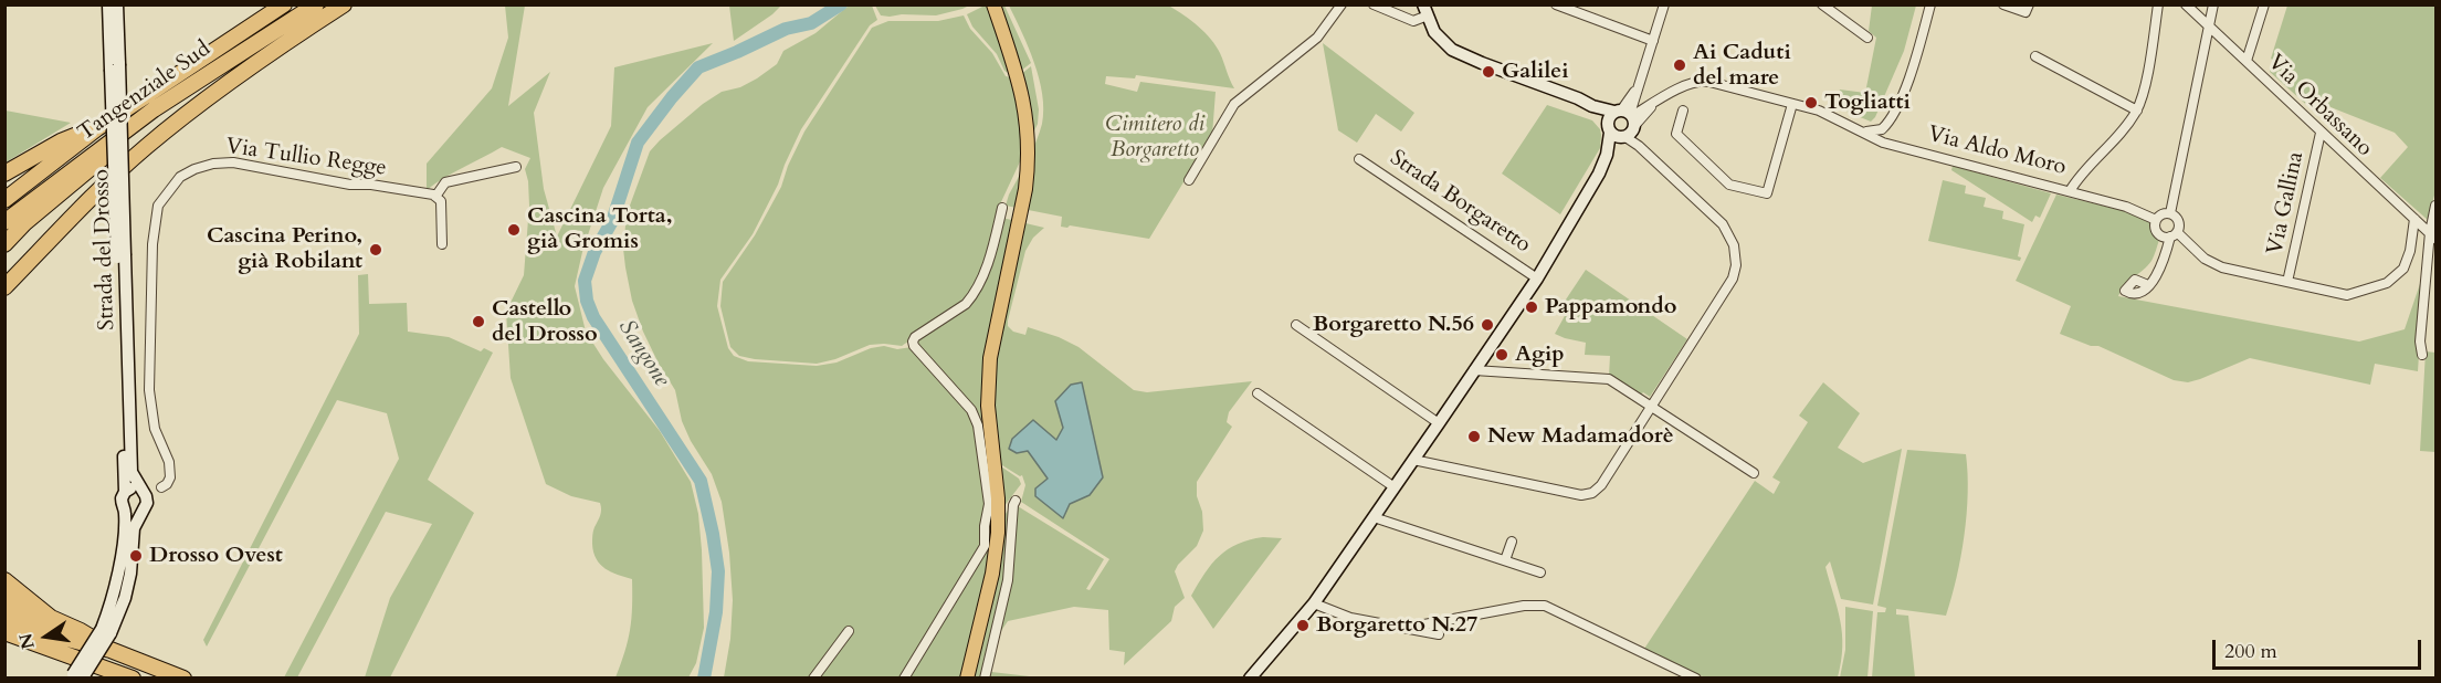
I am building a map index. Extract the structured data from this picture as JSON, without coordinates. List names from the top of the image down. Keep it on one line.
{"streets":{"highway":["Tangenziale Sud"],"street":["Via Orbassano","Via Aldo Moro","Via Tullio Regge","Strada Borgaretto","Via Gallina","Strada del Drosso"]},"crossings":[["Via Orbassano","Via Gallina"],["Via Aldo Moro","Strada Borgaretto"]],"water":["Sangone"],"parks":["Cimitero di Borgaretto"],"places":["Ai Caduti del mare","Galilei","Togliatti","Cascina Torta, già Gromis","Cascina Perino, già Robilant","Pappamondo","Castello del Drosso","Borgaretto N.56","Agip","New Madamadorè","Drosso Ovest","Borgaretto N.27"],"scale_bar":"200 m","north":"left"}
